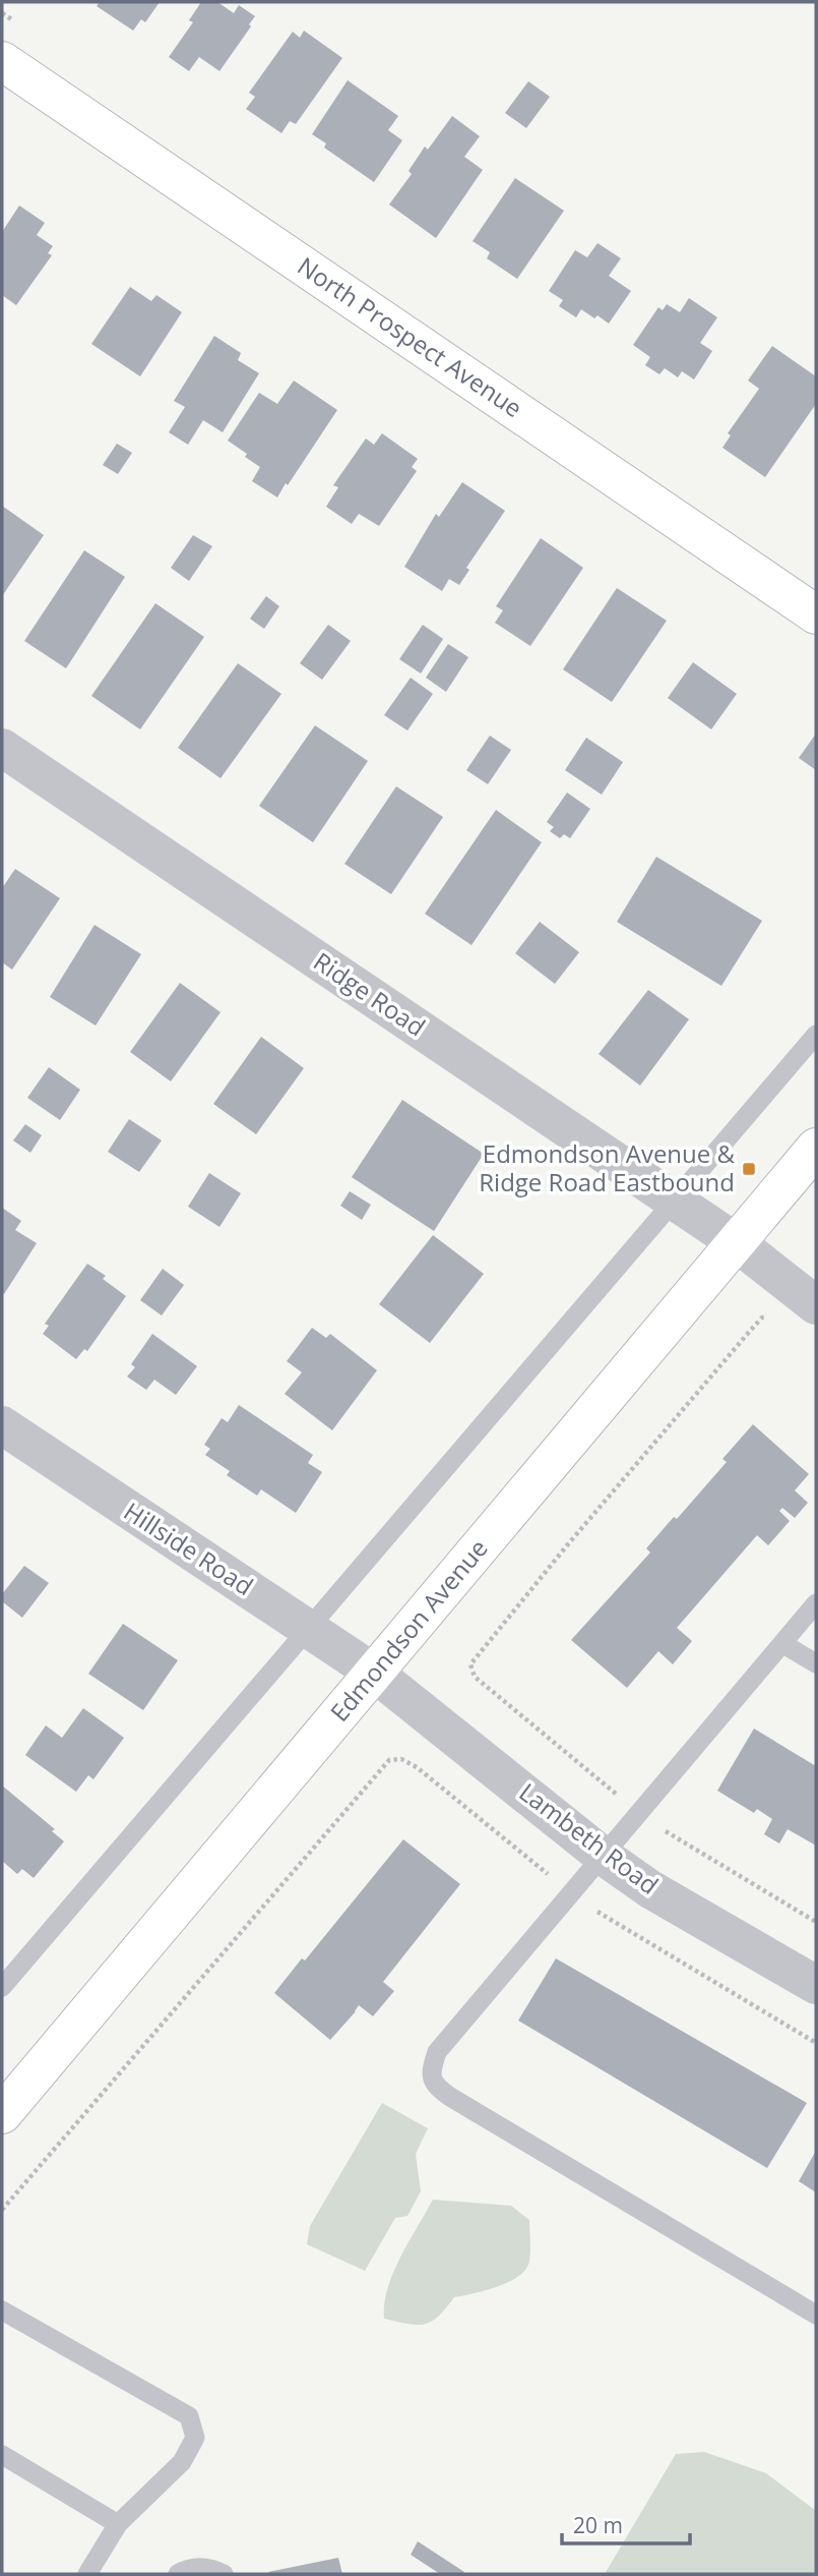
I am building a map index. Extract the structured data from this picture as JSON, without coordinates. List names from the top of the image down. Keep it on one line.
{"streets":{"main road":["North Prospect Avenue","Edmondson Avenue"],"street":["Ridge Road","Hillside Road","Lambeth Road"]},"crossings":[["Ridge Road","Edmondson Avenue"],["Hillside Road","Edmondson Avenue"],["Hillside Road","Lambeth Road"],["Edmondson Avenue","Lambeth Road"]],"places":{"transit":["Edmondson Avenue & Ridge Road Eastbound"]},"scale_bar":"20 m"}
